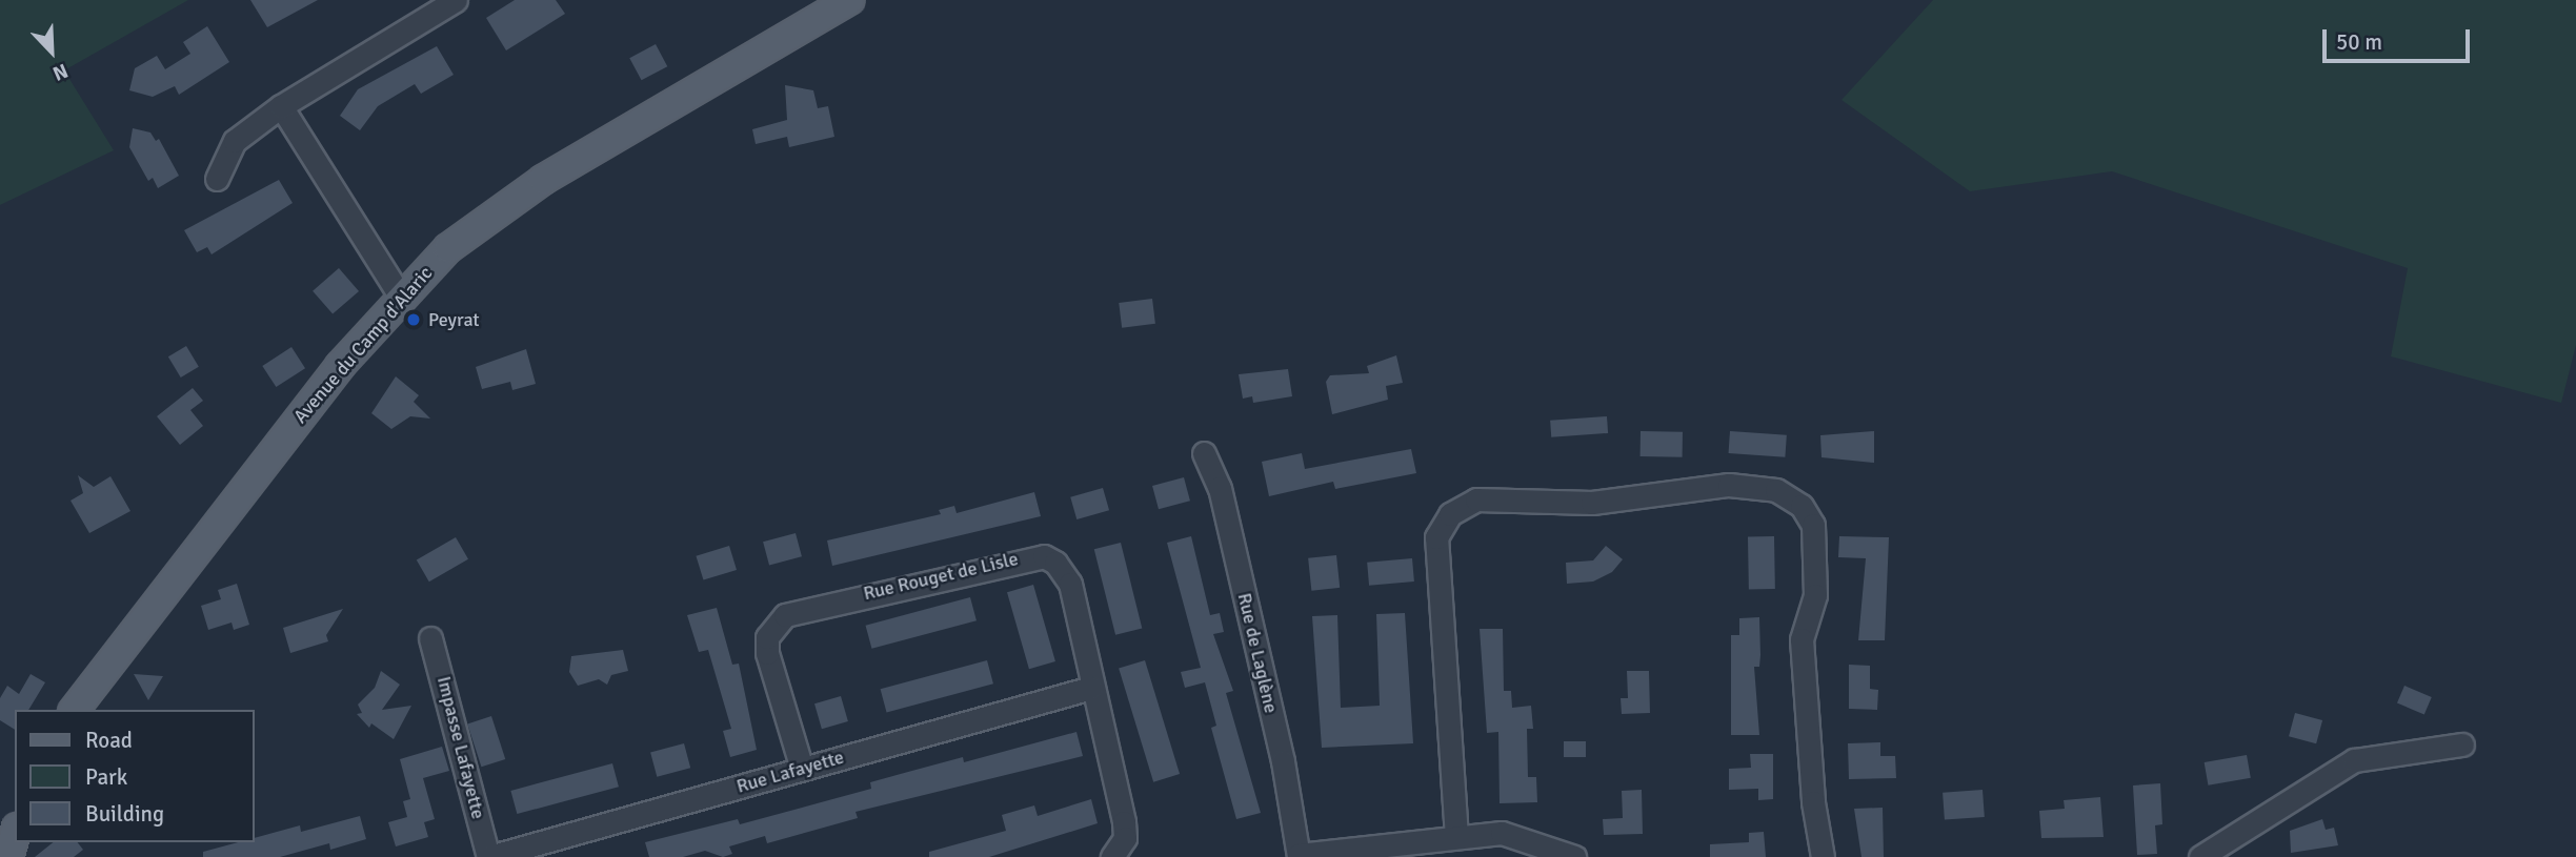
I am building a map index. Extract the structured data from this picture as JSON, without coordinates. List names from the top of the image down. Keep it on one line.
{"streets":{"main road":["Avenue du Camp d'Alaric"],"street":["Rue Rouget de Lisle","Rue de Laglène","Impasse Lafayette","Rue Lafayette"]},"crossings":[["Rue Rouget de Lisle","Rue Lafayette"],["Impasse Lafayette","Rue Lafayette"]],"places":["Peyrat"],"legend":["Road","Park","Building"],"scale_bar":"50 m","north":"bottom right"}
